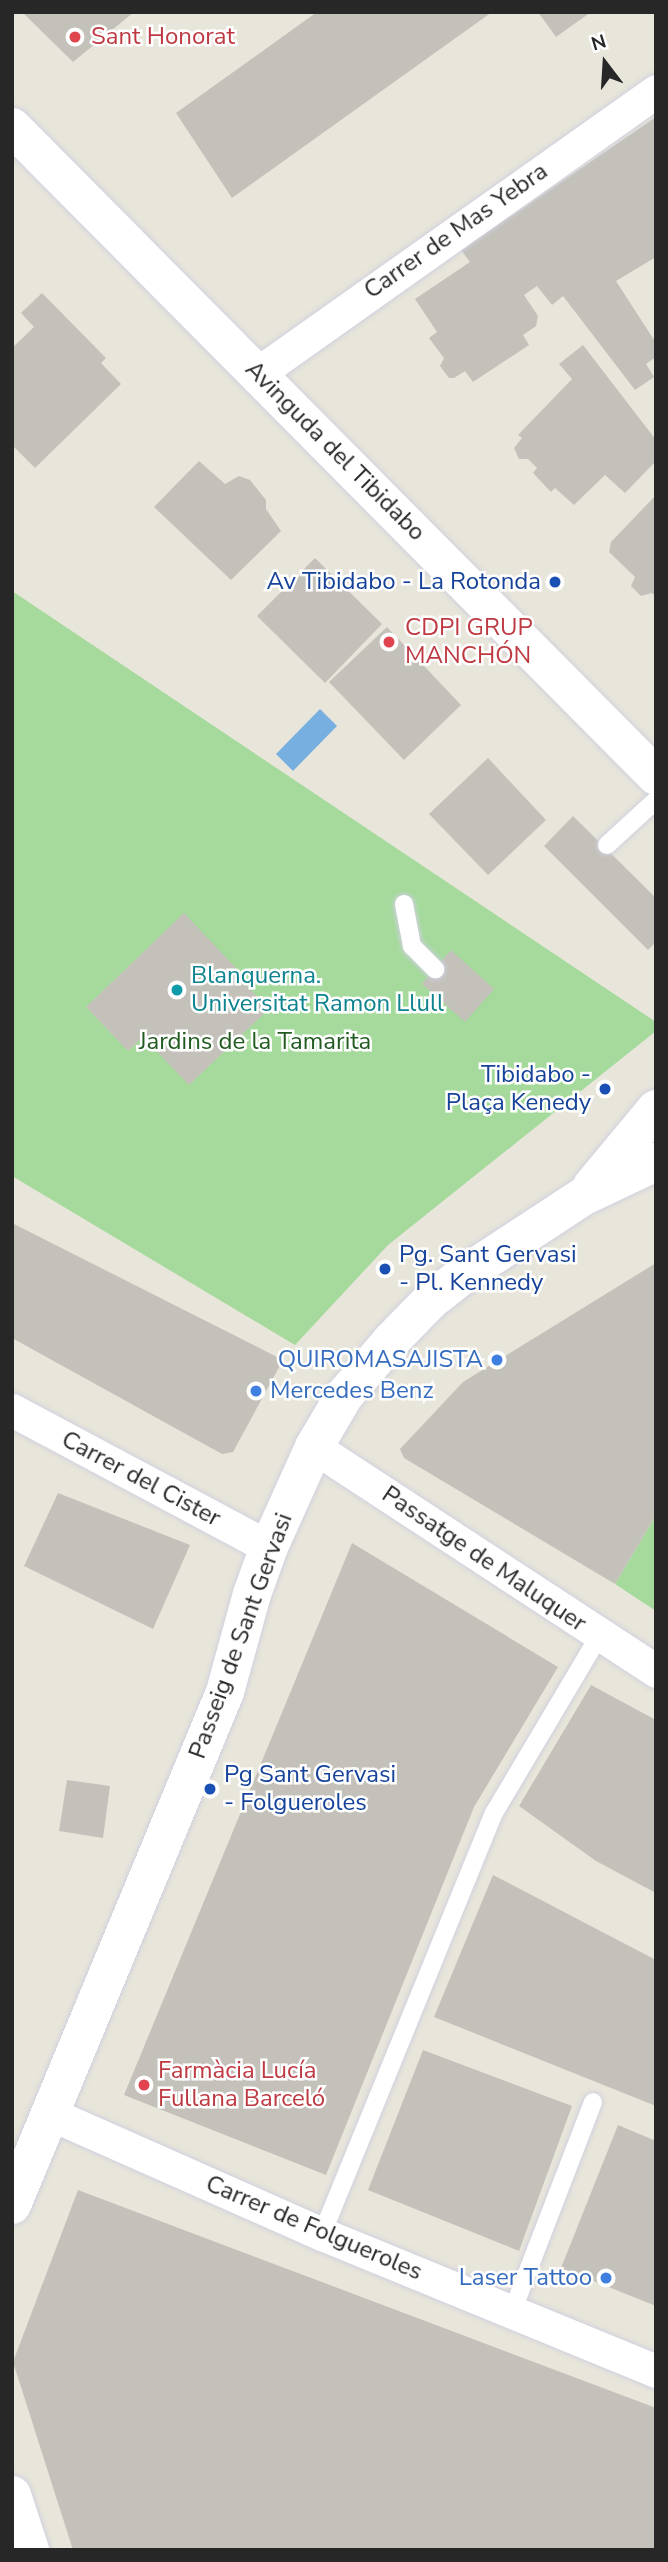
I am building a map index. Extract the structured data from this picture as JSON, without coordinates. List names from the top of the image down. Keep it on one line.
{"streets":{"street":["Carrer de Mas Yebra","Avinguda del Tibidabo","Carrer del Cister","Passatge de Maluquer","Passeig de Sant Gervasi","Carrer de Folgueroles"]},"crossings":[["Carrer de Mas Yebra","Avinguda del Tibidabo"],["Carrer del Cister","Passeig de Sant Gervasi"],["Passatge de Maluquer","Passeig de Sant Gervasi"],["Passeig de Sant Gervasi","Carrer de Folgueroles"]],"parks":["Jardins de la Tamarita"],"places":["Sant Honorat","Av Tibidabo - La Rotonda","CDPI GRUP MANCHÓN","Blanquerna. Universitat Ramon Llull","Tibidabo - Plaça Kenedy","Pg. Sant Gervasi - Pl. Kennedy","QUIROMASAJISTA","Mercedes Benz","Pg Sant Gervasi - Folgueroles","Farmàcia Lucía Fullana Barceló","Laser Tattoo"],"north":"top"}
